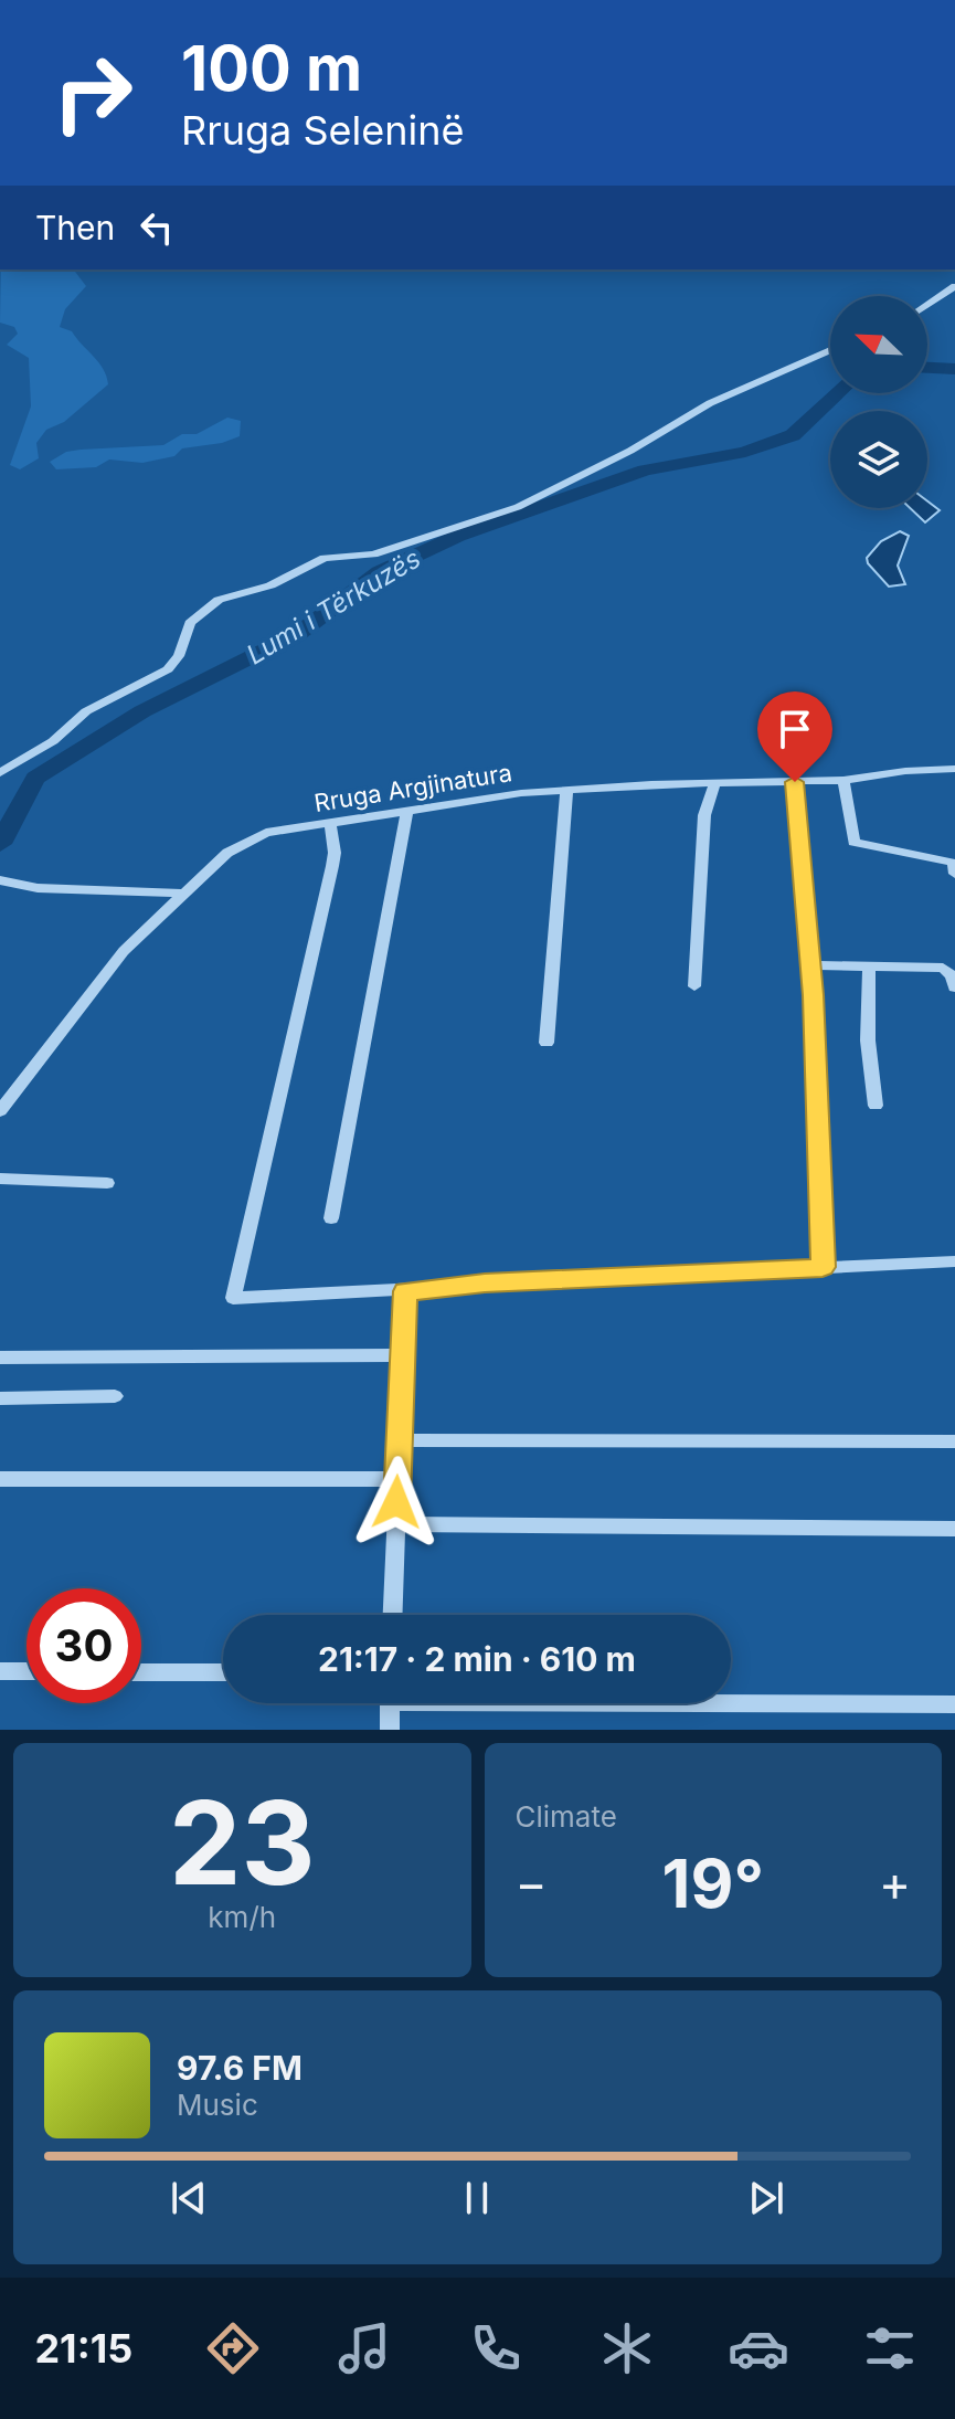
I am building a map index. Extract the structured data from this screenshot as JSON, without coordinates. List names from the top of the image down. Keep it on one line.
{"streets":{"street":["Rruga Argjinatura"]},"water":["Lumi i Tërkuzës"],"north":"top left","page":{"turn":["100 m","Rruga Seleninë"],"then":"Then","limit":"30","trip":"21:17 · 2 min · 610 m","tile":[["23","km/h"],"Climate"],"heat":["−","19°","+"],"song":["97.6 FM","Music"],"tabs":"21:15"}}
